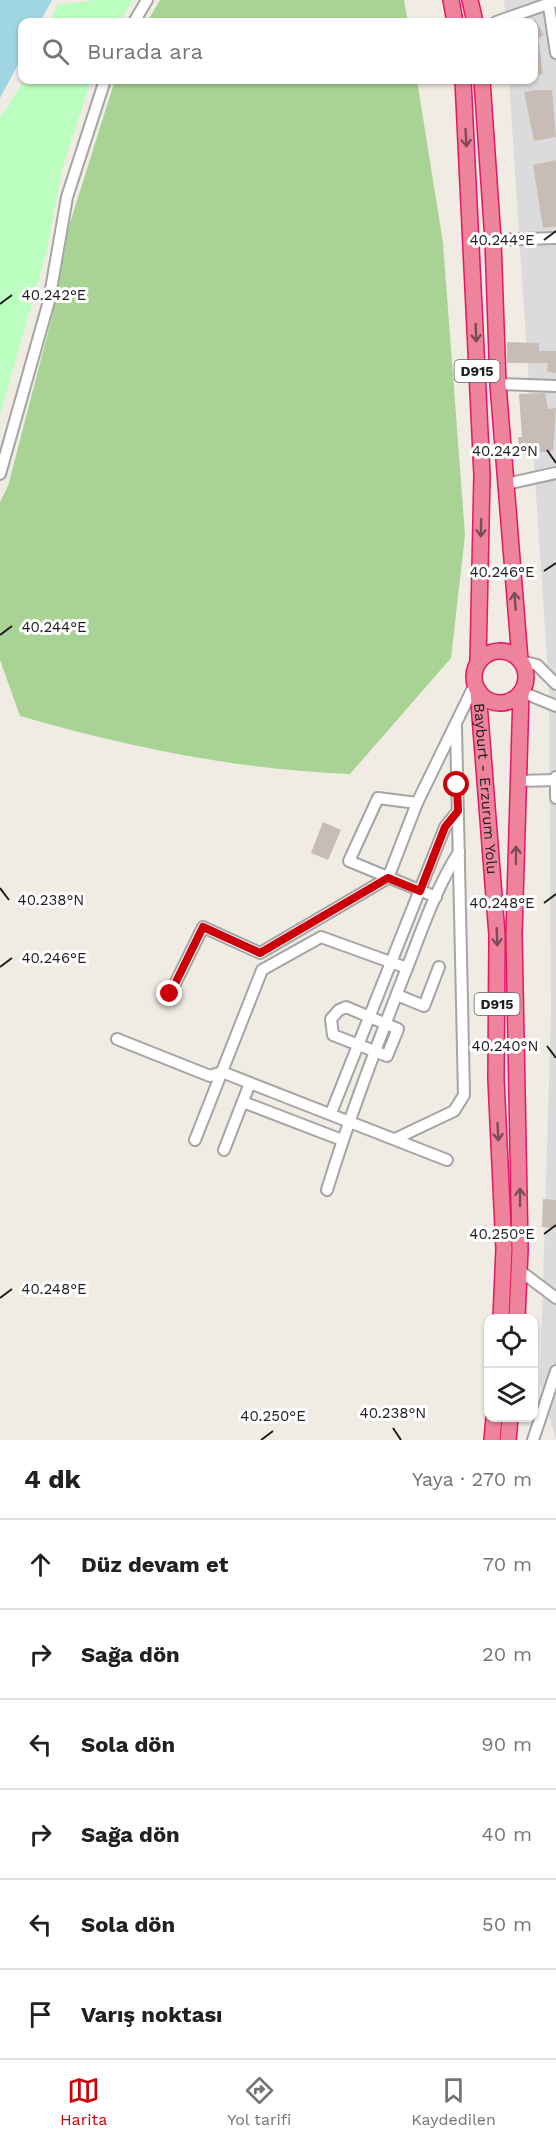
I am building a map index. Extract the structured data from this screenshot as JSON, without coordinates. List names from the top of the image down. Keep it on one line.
{"streets":{"highway":["D915","Bayburt - Erzurum Yolu"]},"page":{"search":"Burada ara","heading":["4 dk","Yaya · 270 m"],"list":[["Düz devam et","70 m"],["Sağa dön","20 m"],["Sola dön","90 m"],["Sağa dön","40 m"],["Sola dön","50 m"],"Varış noktası"],"nav":["Harita","Yol tarifi","Kaydedilen"]},"coordinates":["40.244°E","40.242°E","40.242°N","40.246°E","40.238°N","40.248°E","40.240°N","40.250°E"]}
